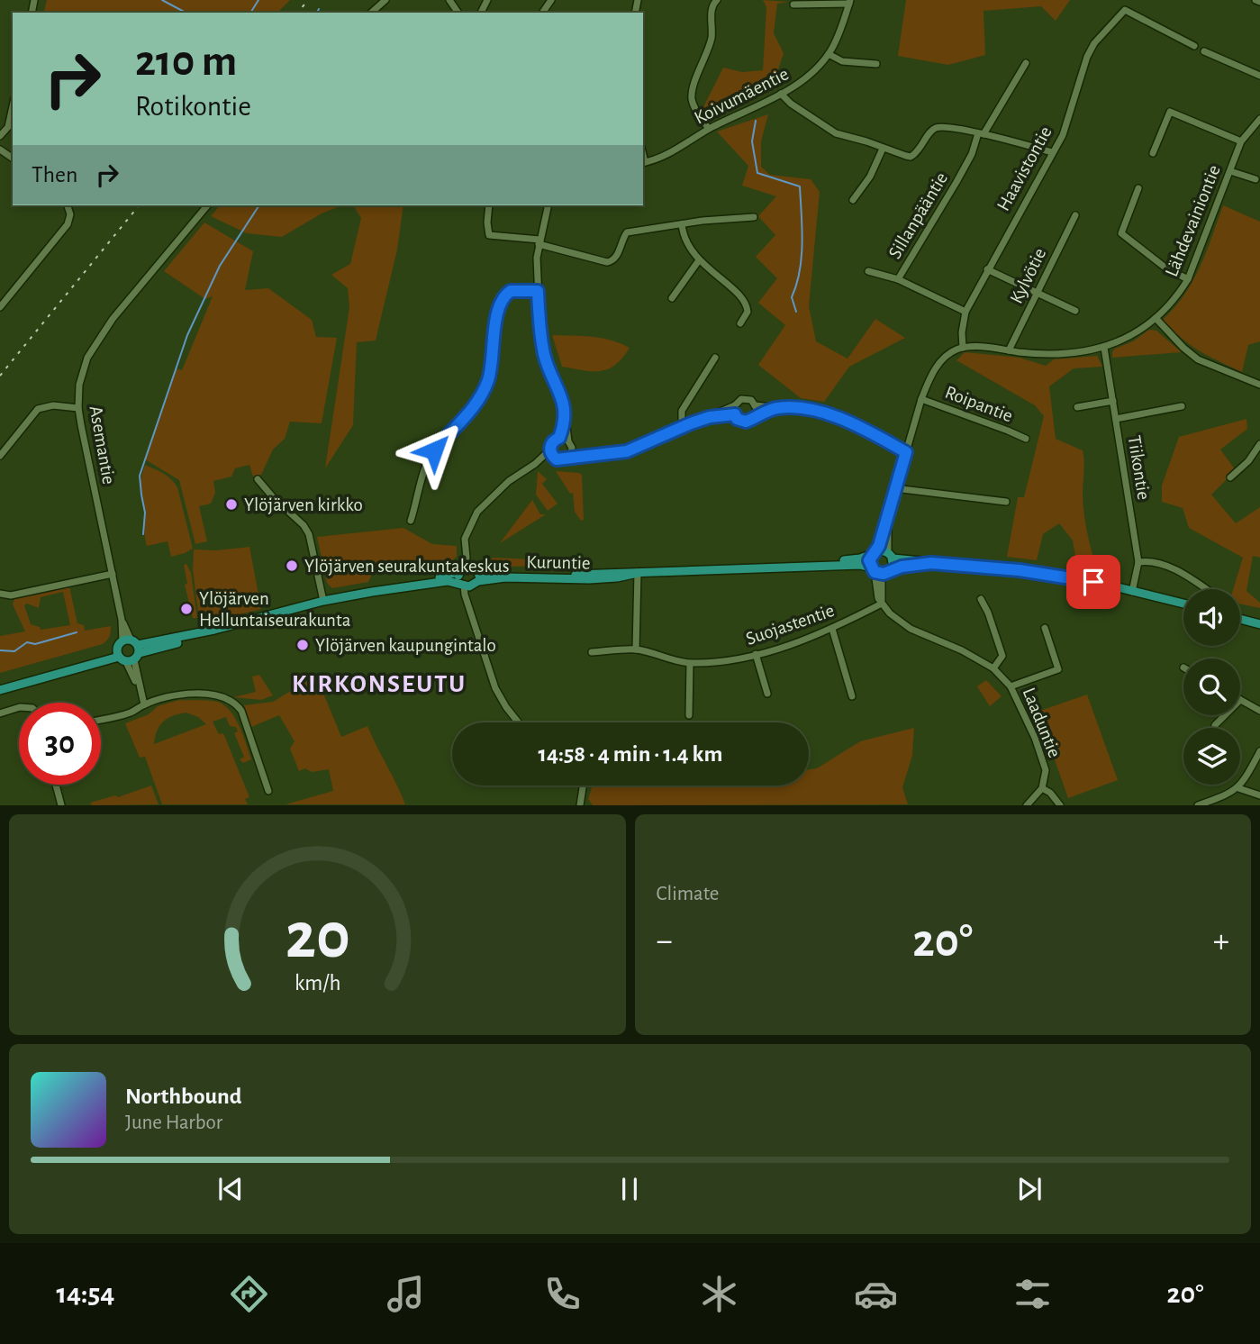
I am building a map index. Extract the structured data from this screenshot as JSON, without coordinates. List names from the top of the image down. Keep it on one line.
{"streets":{"main road":["Kuruntie"],"street":["Koivumäentie","Haavistontie","Sillanpääntie","Lähdevainiontie","Kylvötie","Roipantie","Asemantie","Tiikontie","Suojastentie","Laaduntie"]},"crossings":[["Haavistontie","Sillanpääntie"],["Haavistontie","Lähdevainiontie"],["Lähdevainiontie","Kylvötie"],["Lähdevainiontie","Tiikontie"],["Asemantie","Kuruntie"],["Suojastentie","Laaduntie"]],"districts":["KIRKONSEUTU"],"places":["Ylöjärven kirkko","Ylöjärven seurakuntakeskus","Ylöjärven Helluntaiseurakunta","Ylöjärven kaupungintalo"],"page":{"turn":["210 m","Rotikontie"],"then":"Then","limit":"30","trip":"14:58 · 4 min · 1.4 km","tile":"Climate","heat":["−","20°","+"],"song":["Northbound","June Harbor"],"tabs":["14:54","20°"],"gauge":["20","km/h"]}}
